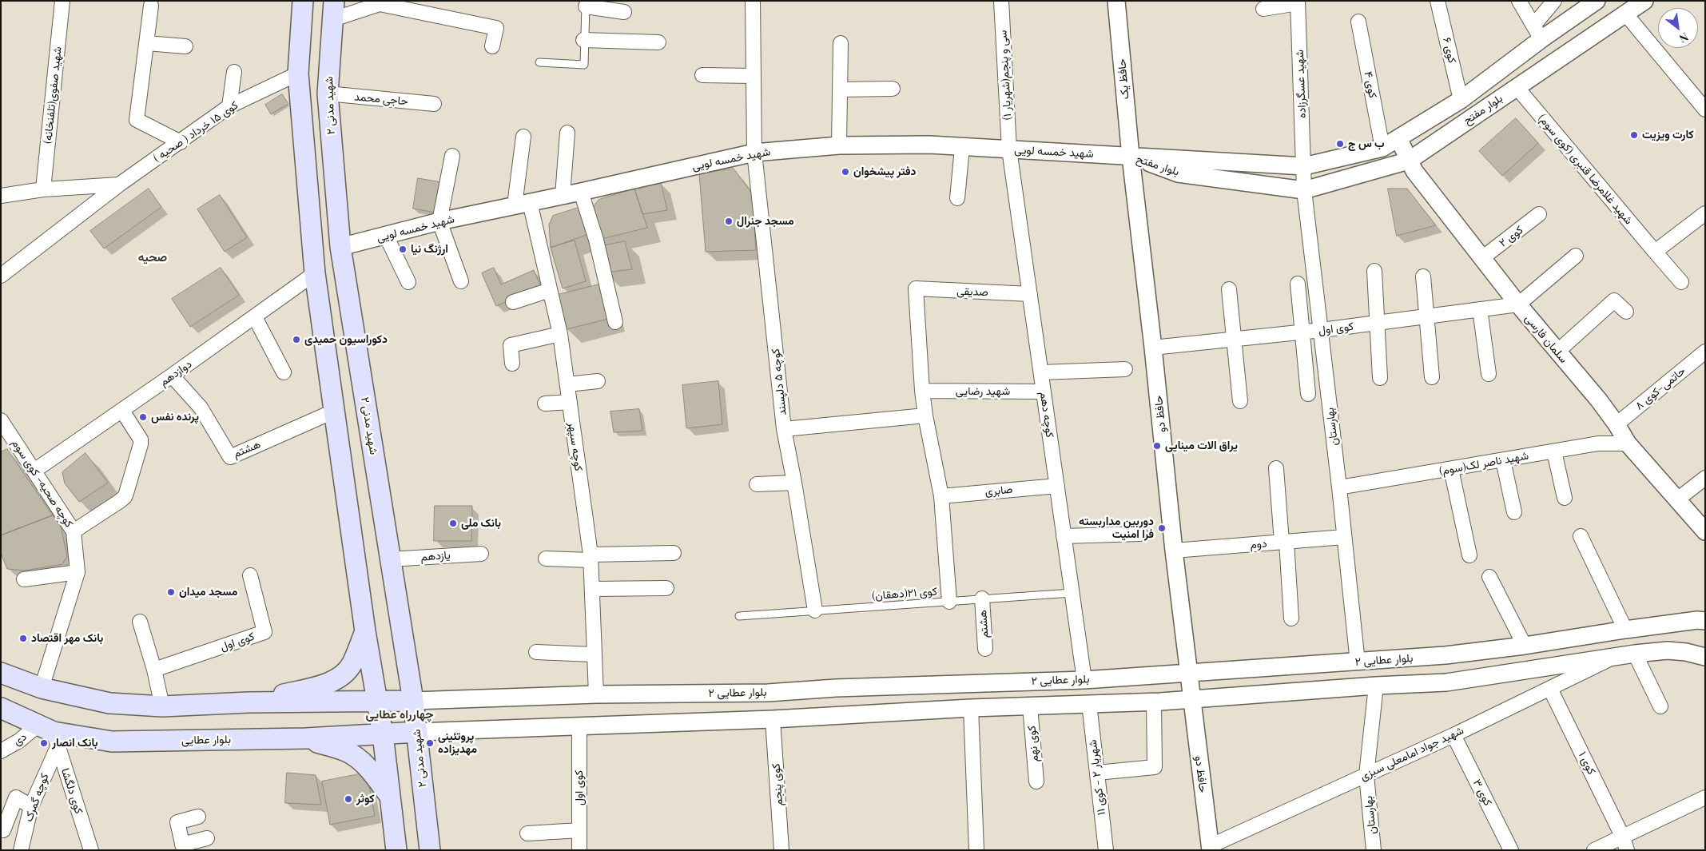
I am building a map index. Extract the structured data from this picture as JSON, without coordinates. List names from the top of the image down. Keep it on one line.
{"streets":{"main road":["شهید مدنی ۲","بلوار عطایی"],"street":["کوی ۶","سی و پنجم(شهریار ۱)","حافظ یک","شهید عسگرزاده","کوی ۴","شهید صفوی(تلفنخانه)","حاجی محمد","بلوار مفتح","کوی ۱۵ خرداد ( صحیه )","شهید خمسه لویی","شهید غلامرضا قنبری (کوی سوم)","کوی ۲","صدیقی","کوی اول","سلمان فارسی","دوازدهم","کوچه ۵ دلپسند","حاتمی-کوی ۸","شهید رضایی","حافظ دو","کوچه دهم","بهارستان","کوچه سپهر","هشتم","شهید ناصر لک(سوم)","کوچه صحیه- کوی سوم","صابری","دوم","یازدهم","بلوار عطایی ۲","دی","کوی نهم","شهید جواد امامعلی سبزی","کوی ۱","شهریار ۲ - کوی ۱۱","کوی پنجم","کوی دلگشا","کوی ۳","کوچه گمرک"],"lane":["کوی ۲۱(دهقان)"]},"crossings":[["کوی ۶","بلوار مفتح"],["سی و پنجم(شهریار ۱)","شهید خمسه لویی"],["سی و پنجم(شهریار ۱)","کوچه دهم"],["حافظ یک","بلوار مفتح"],["حافظ یک","شهید خمسه لویی"],["حافظ یک","حافظ دو"],["شهید عسگرزاده","بلوار مفتح"],["شهید عسگرزاده","بهارستان"],["کوی ۴","بلوار مفتح"],["حاجی محمد","شهید مدنی ۲"],["شهید مدنی ۲","شهید خمسه لویی"],["شهید مدنی ۲","یازدهم"],["شهید مدنی ۲","بلوار عطایی ۲"],["شهید مدنی ۲","بلوار عطایی"],["بلوار مفتح","شهید خمسه لویی"],["بلوار مفتح","شهید غلامرضا قنبری (کوی سوم)"],["بلوار مفتح","سلمان فارسی"],["بلوار مفتح","حافظ دو"],["بلوار مفتح","بهارستان"],["شهید خمسه لویی","کوچه ۵ دلپسند"],["شهید خمسه لویی","حافظ دو"],["شهید خمسه لویی","کوچه دهم"],["شهید خمسه لویی","کوچه سپهر"],["کوی ۲","سلمان فارسی"],["صدیقی","شهید رضایی"],["صدیقی","کوچه دهم"],["کوی اول","سلمان فارسی"],["کوی اول","حافظ دو"],["کوی اول","بهارستان"],["سلمان فارسی","حاتمی-کوی ۸"],["سلمان فارسی","شهید ناصر لک(سوم)"],["دوازدهم","هشتم"],["دوازدهم","کوچه صحیه- کوی سوم"],["کوچه ۵ دلپسند","کوی ۲۱(دهقان)"],["شهید رضایی","کوچه دهم"],["حافظ دو","دوم"],["حافظ دو","بلوار عطایی ۲"],["حافظ دو","شهید جواد امامعلی سبزی"],["کوچه دهم","صابری"],["کوچه دهم","کوی ۲۱(دهقان)"],["کوچه دهم","بلوار عطایی ۲"],["بهارستان","شهید ناصر لک(سوم)"],["بهارستان","دوم"],["بهارستان","بلوار عطایی ۲"],["بهارستان","شهید جواد امامعلی سبزی"],["کوچه سپهر","بلوار عطایی ۲"],["هشتم","کوی ۲۱(دهقان)"],["دی","بلوار عطایی"],["دی","کوی دلگشا"],["دی","کوچه گمرک"],["بلوار عطایی","کوی دلگشا"],["بلوار عطایی","کوچه گمرک"],["شهید جواد امامعلی سبزی","کوی ۱"],["شهید جواد امامعلی سبزی","کوی ۳"],["کوی دلگشا","کوچه گمرک"]],"districts":["صحیه","چهارراه عطایی"],"places":["کارت ویزیت","ب س ج","دفتر پیشخوان","مسجد جنرال","ارژنگ نیا","دکوراسیون حمیدی","پرنده نفس","یراق الات مینایی","بانک ملی","دوربین مداربسته فرا امنیت","مسجد میدان","بانک مهر اقتصاد","بانک انصار","پروتئينی مهديزاده","کوثر"],"north":"bottom right"}
